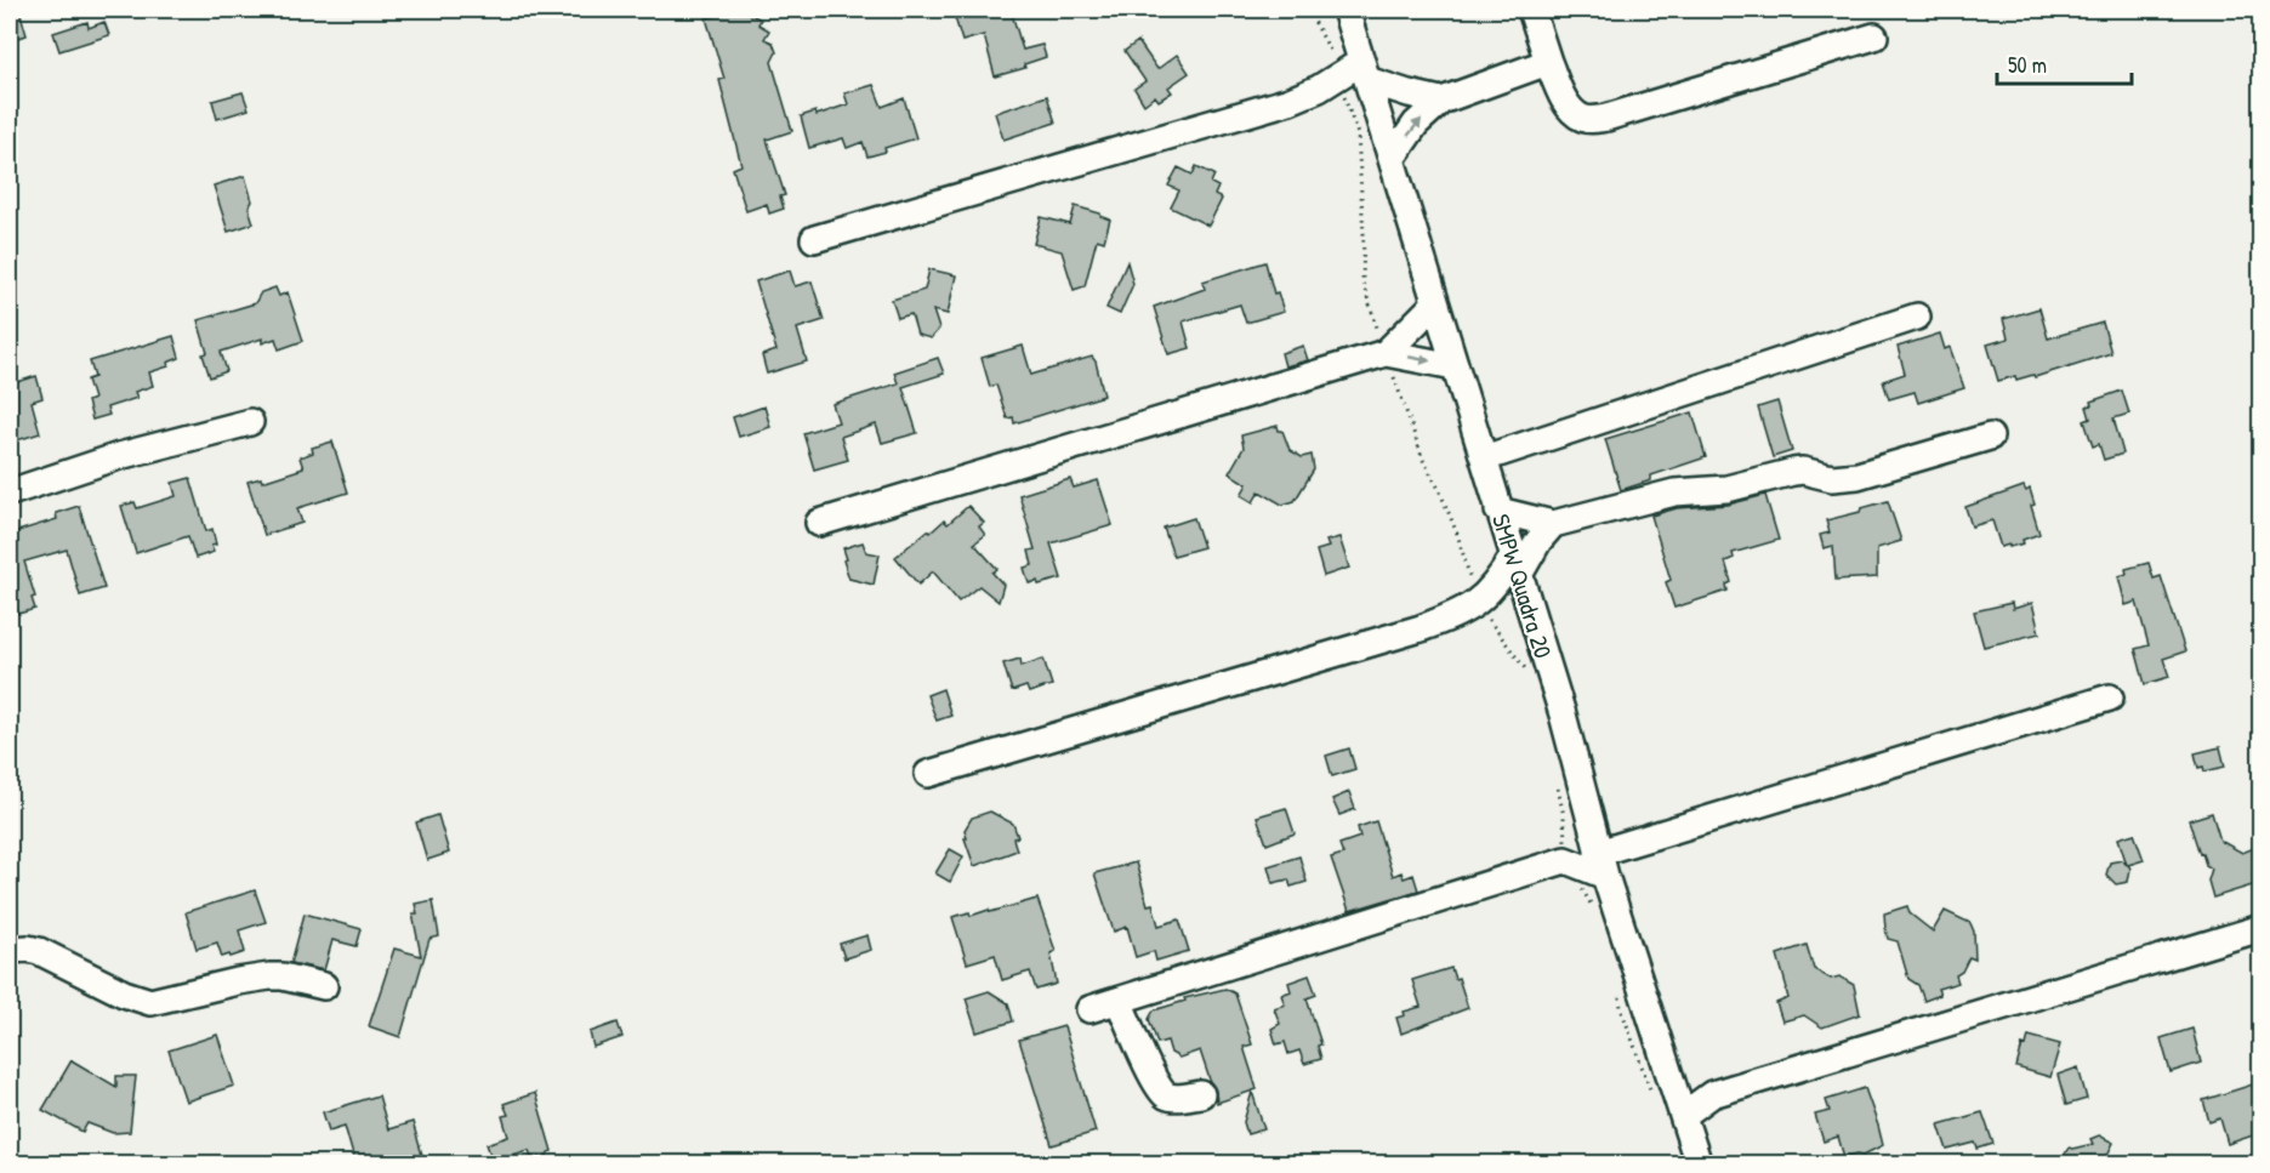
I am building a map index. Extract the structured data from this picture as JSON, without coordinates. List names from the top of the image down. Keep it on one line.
{"streets":{"street":["SMPW Quadra 20"]},"scale_bar":"50 m"}
